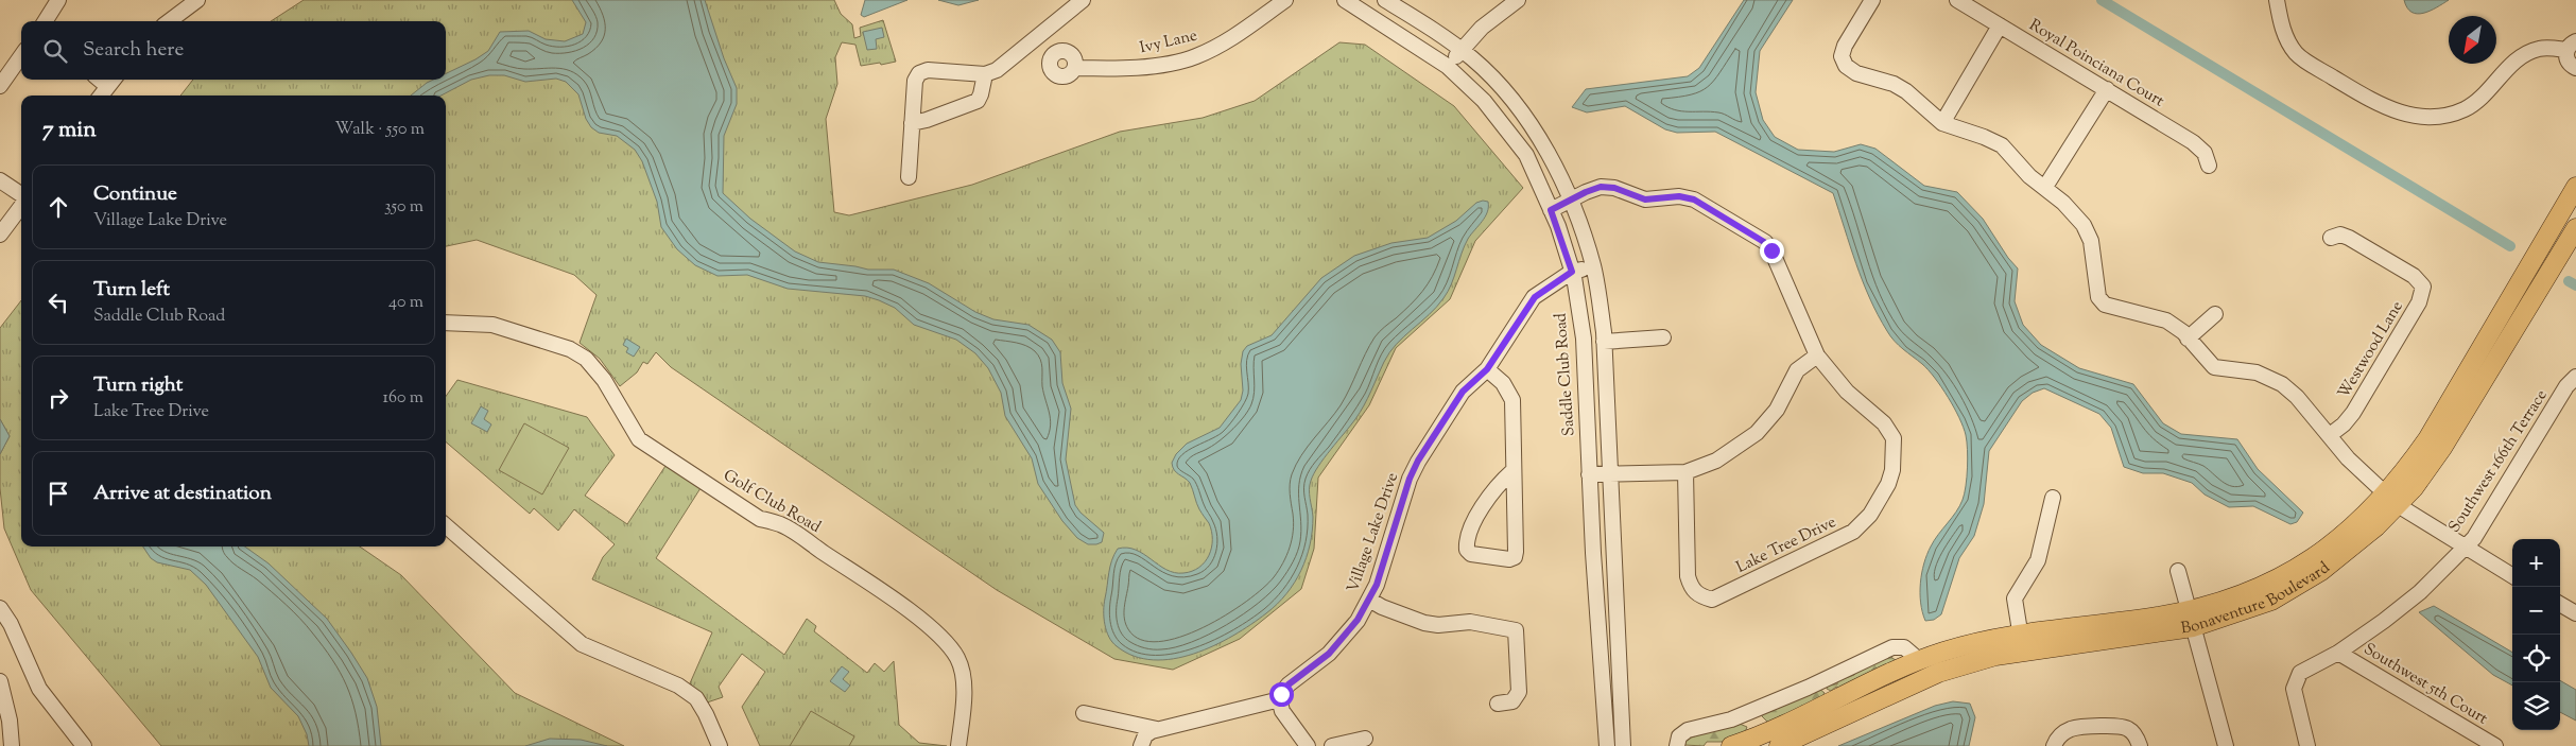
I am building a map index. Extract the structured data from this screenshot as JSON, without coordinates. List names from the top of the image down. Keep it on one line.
{"streets":{"main road":["Bonaventure Boulevard"],"street":["Ivy Lane","Royal Poinciana Court","Westwood Lane","Saddle Club Road","Southwest 166th Terrace","Golf Club Road","Village Lake Drive","Lake Tree Drive","Southwest 5th Court"]},"crossings":[["Saddle Club Road","Village Lake Drive"],["Saddle Club Road","Lake Tree Drive"],["Southwest 166th Terrace","Southwest 5th Court"]],"north":"bottom left","page":{"search":"Search here","heading":["7 min","Walk · 550 m"],"list":[["Continue","Village Lake Drive","350 m"],["Turn left","Saddle Club Road","40 m"],["Turn right","Lake Tree Drive","160 m"],"Arrive at destination"],"map_buttons":["+","−"]}}
